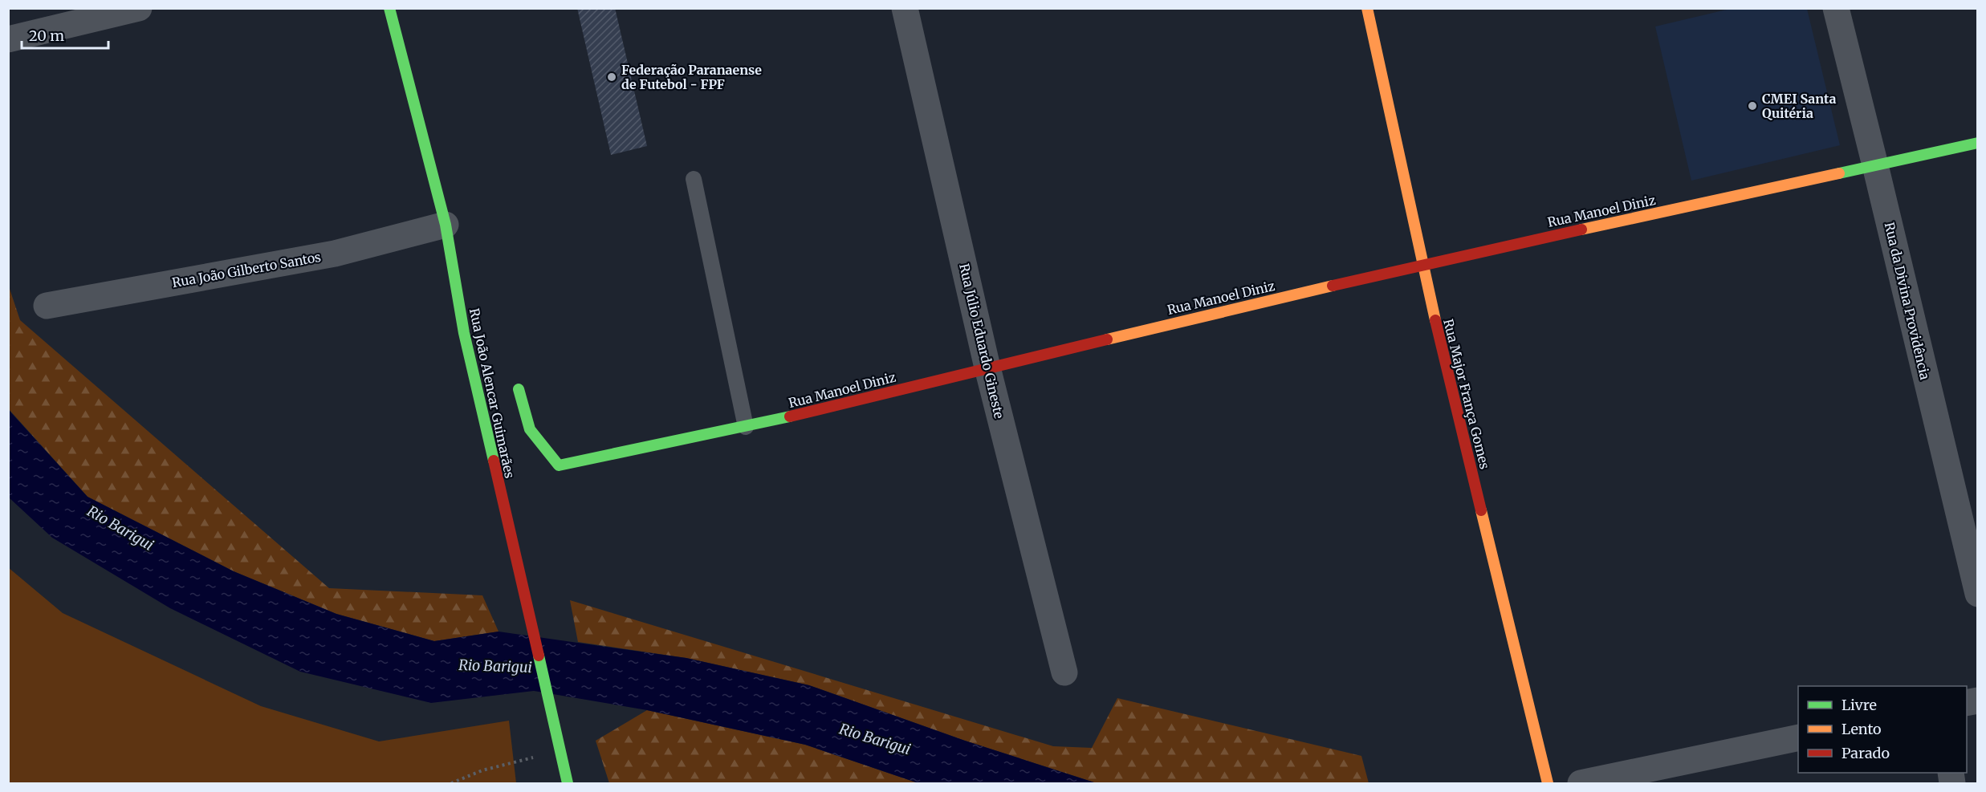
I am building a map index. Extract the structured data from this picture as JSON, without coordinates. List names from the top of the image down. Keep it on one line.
{"streets":{"street":["Rua Manoel Diniz","Rua João Gilberto Santos","Rua da Divina Providência","Rua Júlio Eduardo Gineste","Rua João Alencar Guimarães","Rua Major França Gomes"]},"crossings":[["Rua Manoel Diniz","Rua da Divina Providência"],["Rua Manoel Diniz","Rua Júlio Eduardo Gineste"],["Rua Manoel Diniz","Rua Major França Gomes"],["Rua João Gilberto Santos","Rua João Alencar Guimarães"]],"water":["Rio Barigui"],"places":["Federação Paranaense de Futebol - FPF","CMEI Santa Quitéria"],"legend":["Livre","Lento","Parado"],"scale_bar":"20 m"}
